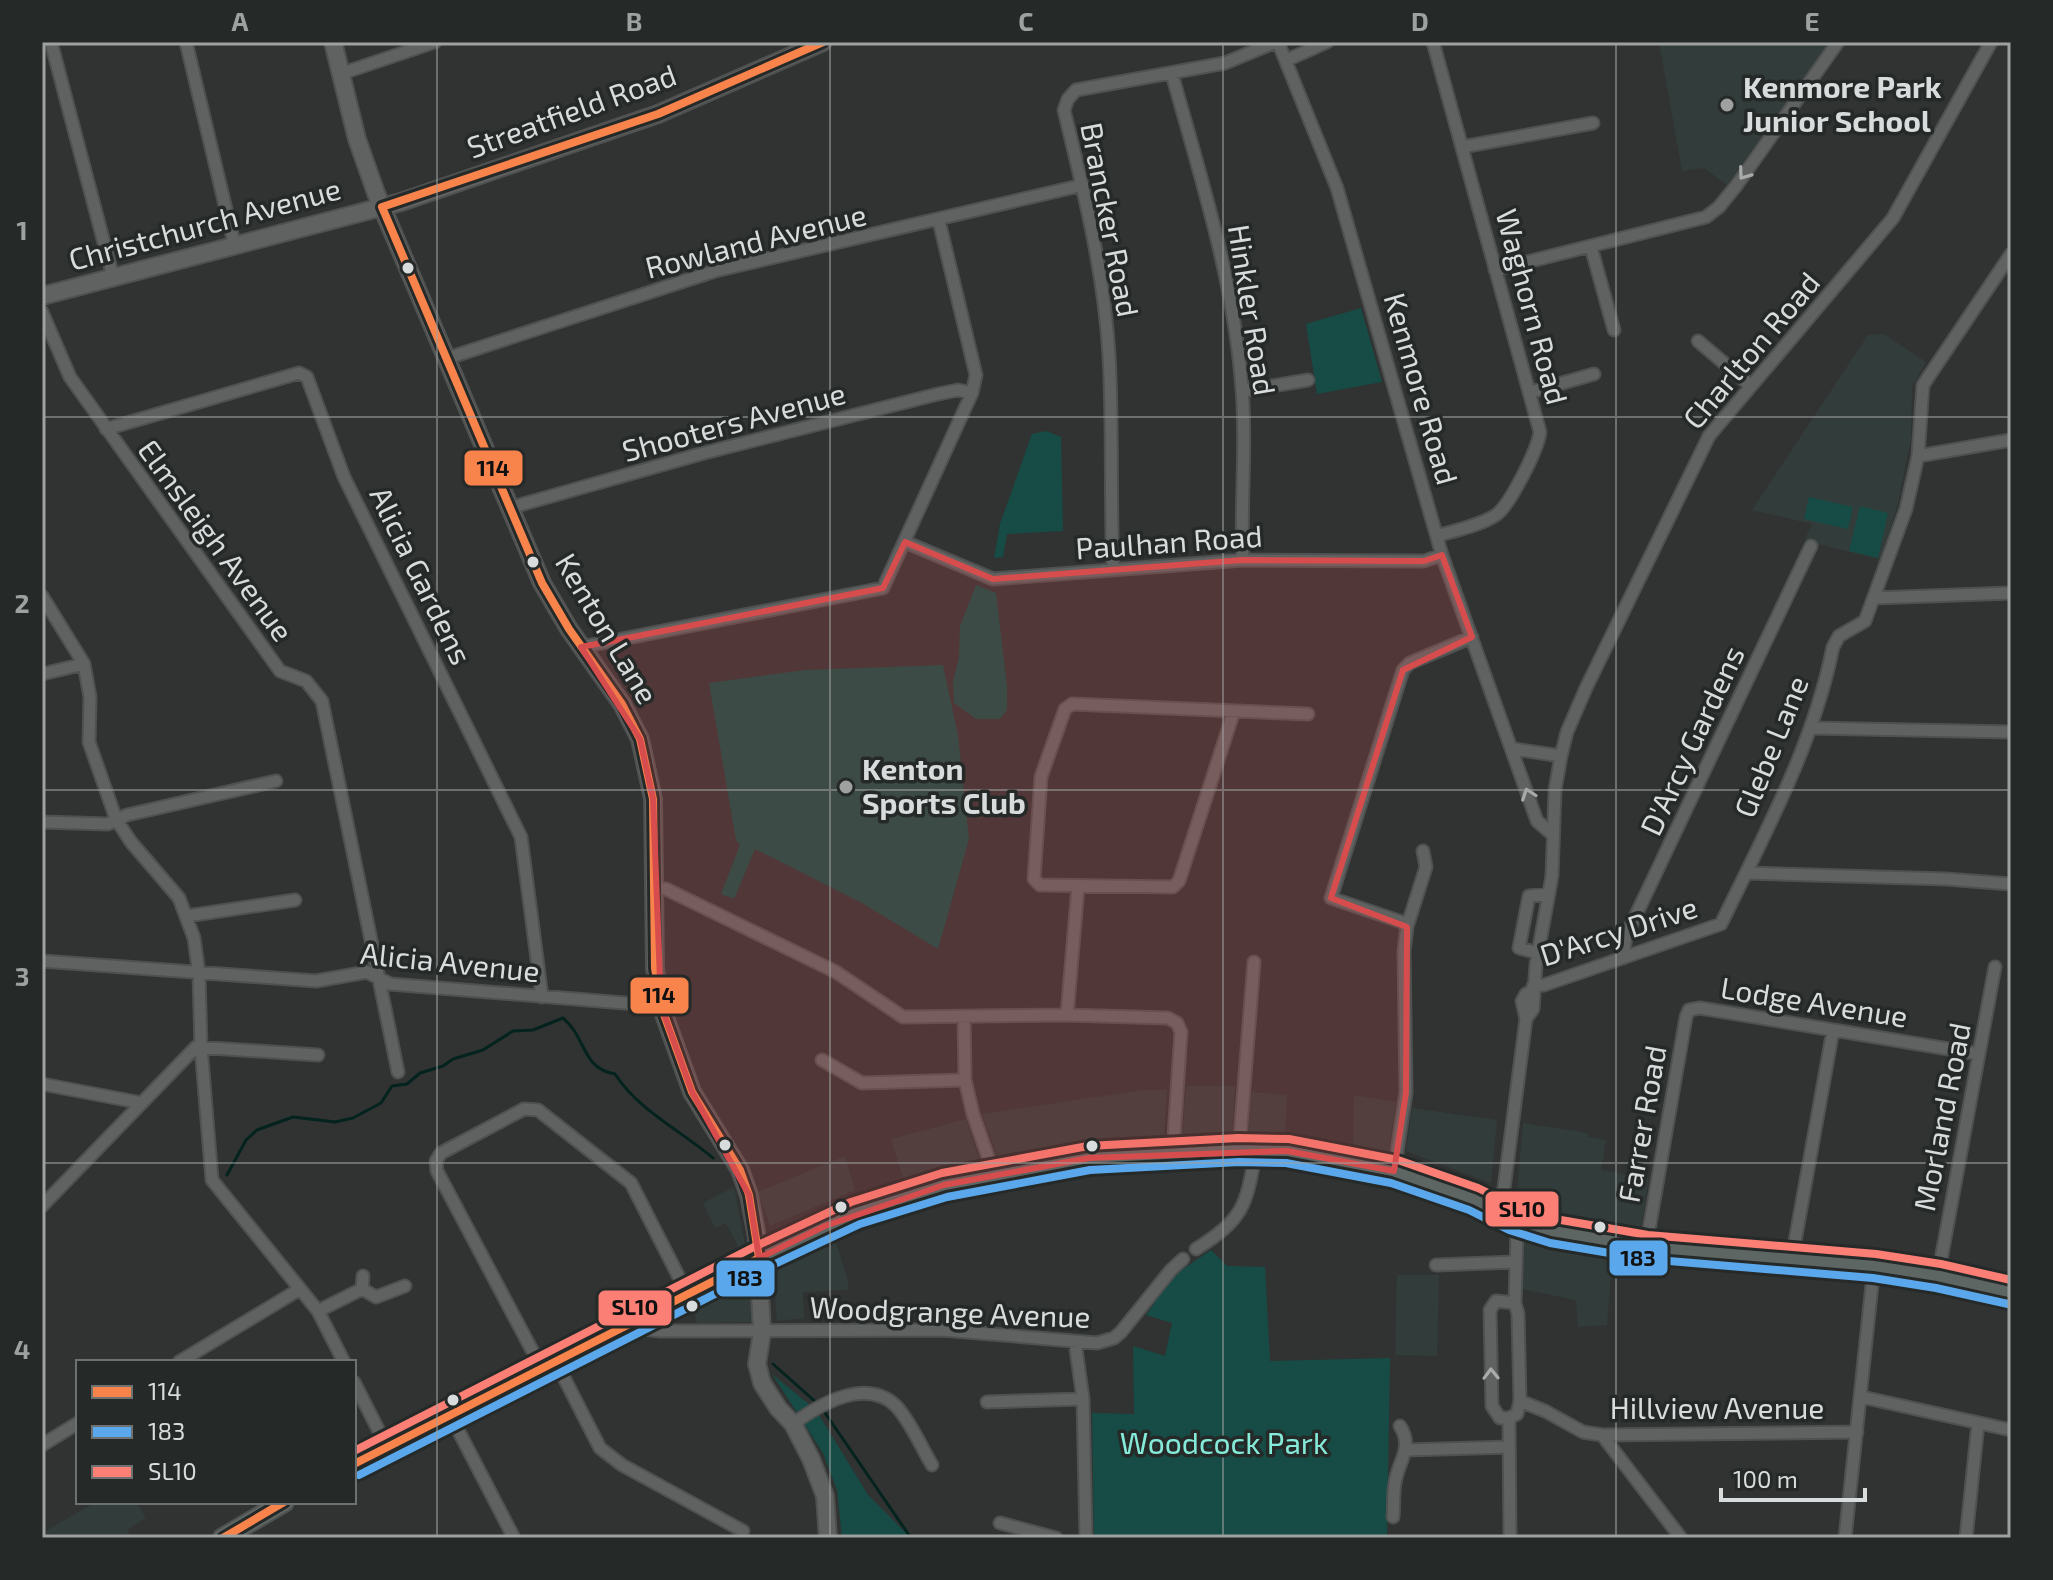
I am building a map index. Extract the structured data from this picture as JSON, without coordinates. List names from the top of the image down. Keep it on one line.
{"streets":{"street":["Streatfield Road","Brancker Road","Christchurch Avenue","Rowland Avenue","Waghorn Road","Hinkler Road","Charlton Road","Kenmore Road","Shooters Avenue","Elmsleigh Avenue","Paulhan Road","Alicia Gardens","Kenton Lane","D'Arcy Gardens","Glebe Lane","D'Arcy Drive","Alicia Avenue","Lodge Avenue","Morland Road","Farrer Road","Woodgrange Avenue","Hillview Avenue"]},"crossings":[["Streatfield Road","Christchurch Avenue"],["Streatfield Road","Kenton Lane"],["Brancker Road","Rowland Avenue"],["Brancker Road","Hinkler Road"],["Brancker Road","Kenmore Road"],["Brancker Road","Paulhan Road"],["Christchurch Avenue","Kenton Lane"],["Rowland Avenue","Kenton Lane"],["Waghorn Road","Kenmore Road"],["Hinkler Road","Paulhan Road"],["Charlton Road","Kenmore Road"],["Charlton Road","D'Arcy Drive"],["Charlton Road","Hillview Avenue"],["Kenmore Road","Paulhan Road"],["Shooters Avenue","Kenton Lane"],["Elmsleigh Avenue","Alicia Gardens"],["Elmsleigh Avenue","Alicia Avenue"],["Alicia Gardens","Alicia Avenue"],["Kenton Lane","Alicia Avenue"],["Kenton Lane","Woodgrange Avenue"],["D'Arcy Gardens","D'Arcy Drive"],["Glebe Lane","D'Arcy Drive"],["Lodge Avenue","Morland Road"],["Lodge Avenue","Farrer Road"]],"parks":["Woodcock Park"],"places":["Kenmore Park Junior School","Kenton Sports Club"],"lines":["transit line 114","transit line SL10","transit line 183"],"legend":["114","183","SL10"],"scale_bar":"100 m","grid":{"columns":["A","B","C","D","E"],"rows":["1","2","3","4"]}}
